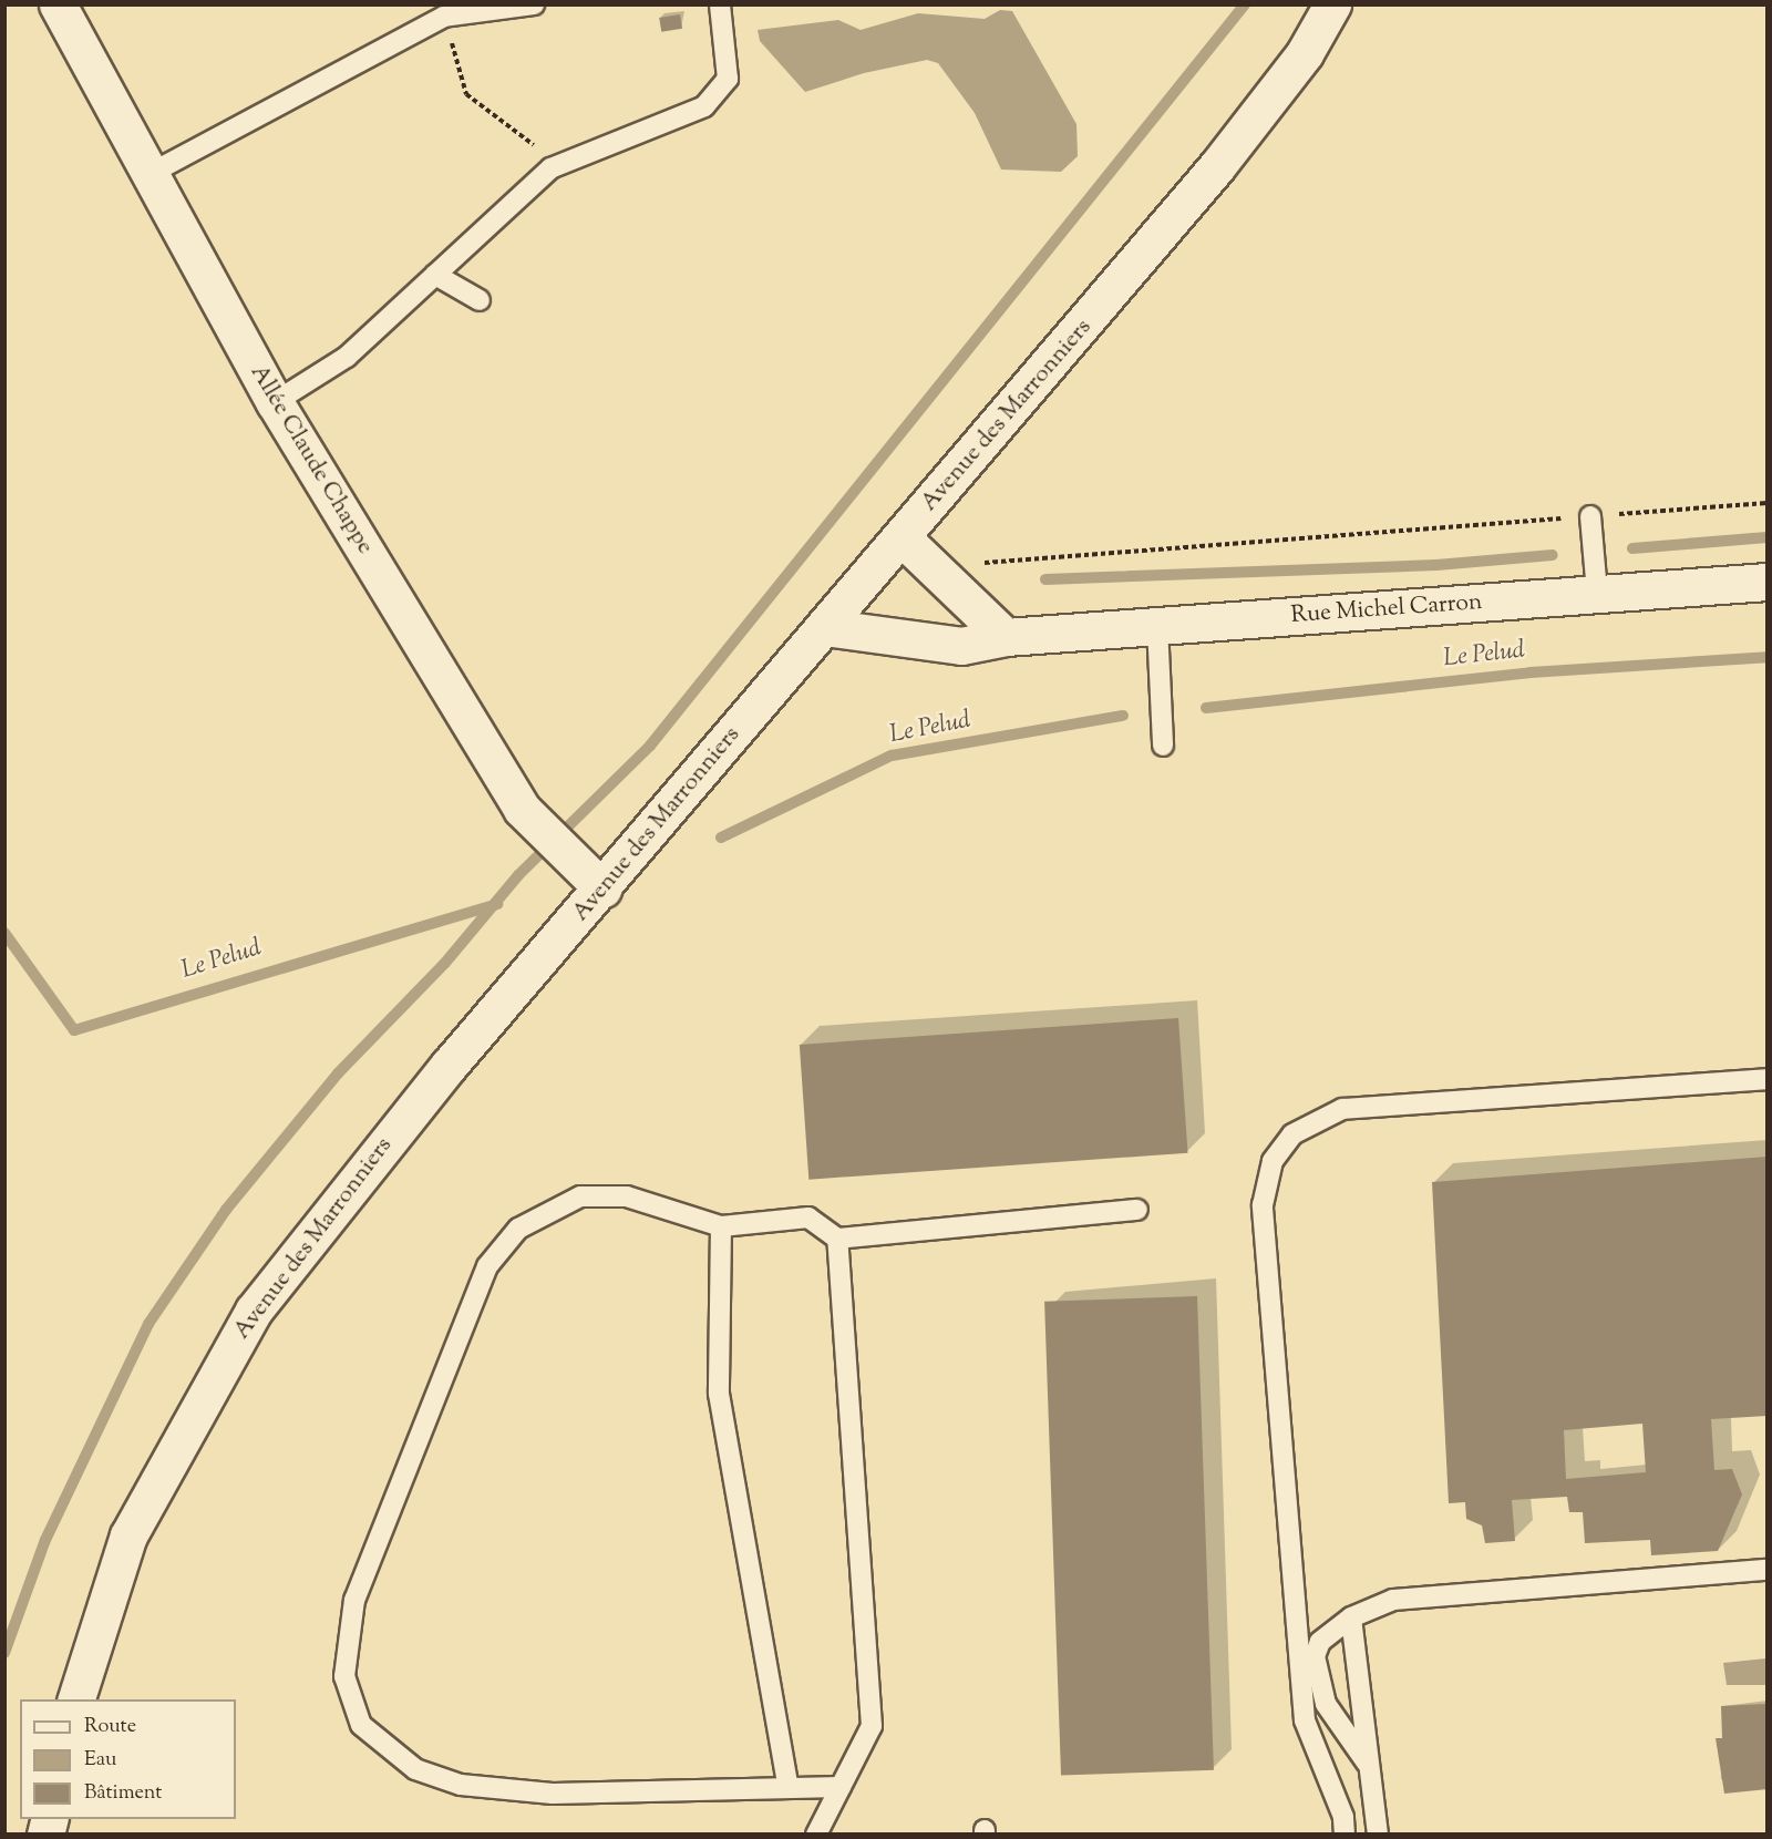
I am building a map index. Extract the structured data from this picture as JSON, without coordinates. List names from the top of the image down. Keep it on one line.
{"streets":{"street":["Avenue des Marronniers","Allée Claude Chappe","Rue Michel Carron"]},"crossings":[["Avenue des Marronniers","Allée Claude Chappe"],["Avenue des Marronniers","Rue Michel Carron"]],"water":["Le Pelud"],"legend":["Route","Eau","Bâtiment"]}
